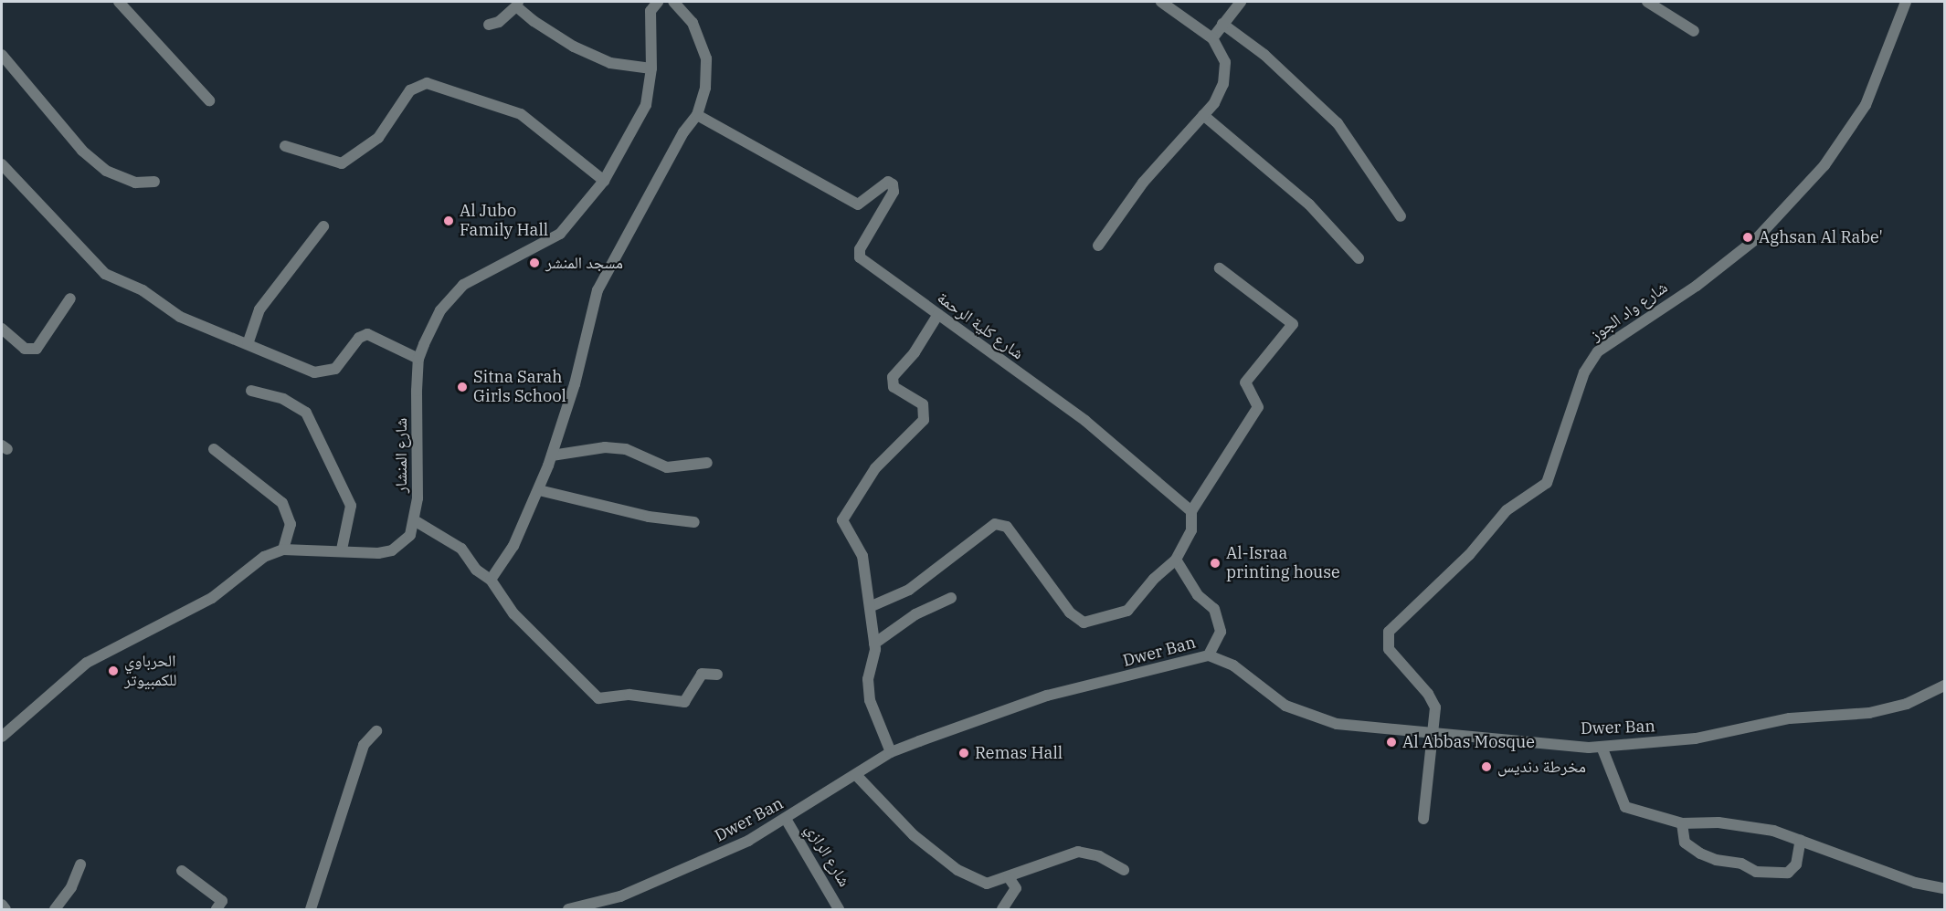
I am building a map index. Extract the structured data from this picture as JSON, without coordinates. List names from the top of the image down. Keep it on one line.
{"streets":{"street":["شارع واد الجوز","شارع كلية الرحمة","شارع المنشار","Dwer Ban","شارع الرازي"]},"crossings":[["شارع واد الجوز","Dwer Ban"],["Dwer Ban","شارع الرازي"]],"places":["Al Jubo Family Hall","Aghsan Al Rabe'","مسجد المنشر","Sitna Sarah Girls School","Al-Israa printing house","الحرباوي للكمبيوتر","Al Abbas Mosque","Remas Hall","مخرطة دنديس"]}
